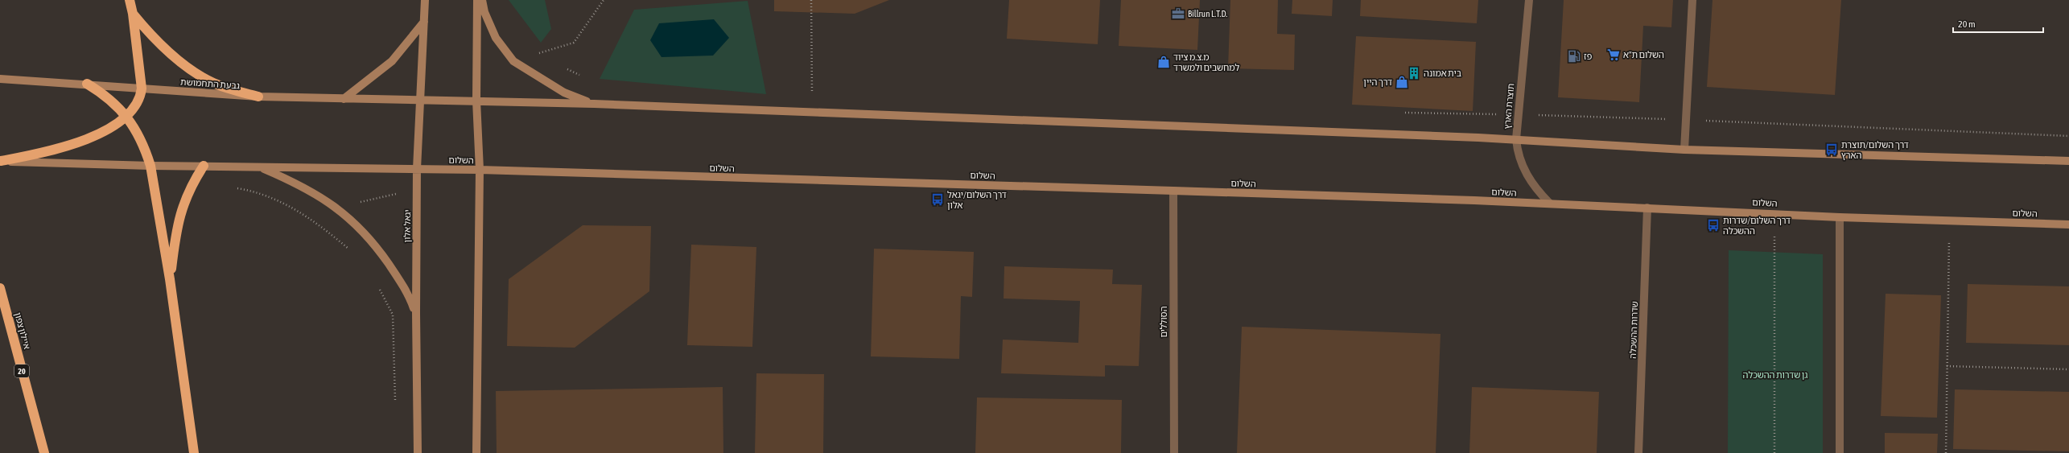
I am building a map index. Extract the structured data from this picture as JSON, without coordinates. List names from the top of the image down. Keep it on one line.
{"streets":{"highway":["איילון צפון","20"],"main road":["גבעת התחמושת","השלום","יגאל אלון"],"street":["תוצרת הארץ","הסוללים","שדרות ההשכלה"]},"crossings":[["גבעת התחמושת","יגאל אלון"],["תוצרת הארץ","השלום"],["השלום","יגאל אלון"],["השלום","הסוללים"],["השלום","שדרות ההשכלה"]],"parks":["גן שדרות ההשכלה"],"places":{"office":["Billrun L.T.D."],"supermarket":["השלום ת\"א"],"fuel station":["פז"],"shop":["מ.צ.מ ציוד למחשבים ולמשרד","דרך היין"],"building":["בית אמונה"],"bus stop":["דרך השלום/תוצרת הארץ","דרך השלום/יגאל אלון","דרך השלום/שדרות ההשכלה"]},"scale_bar":"20 m"}
